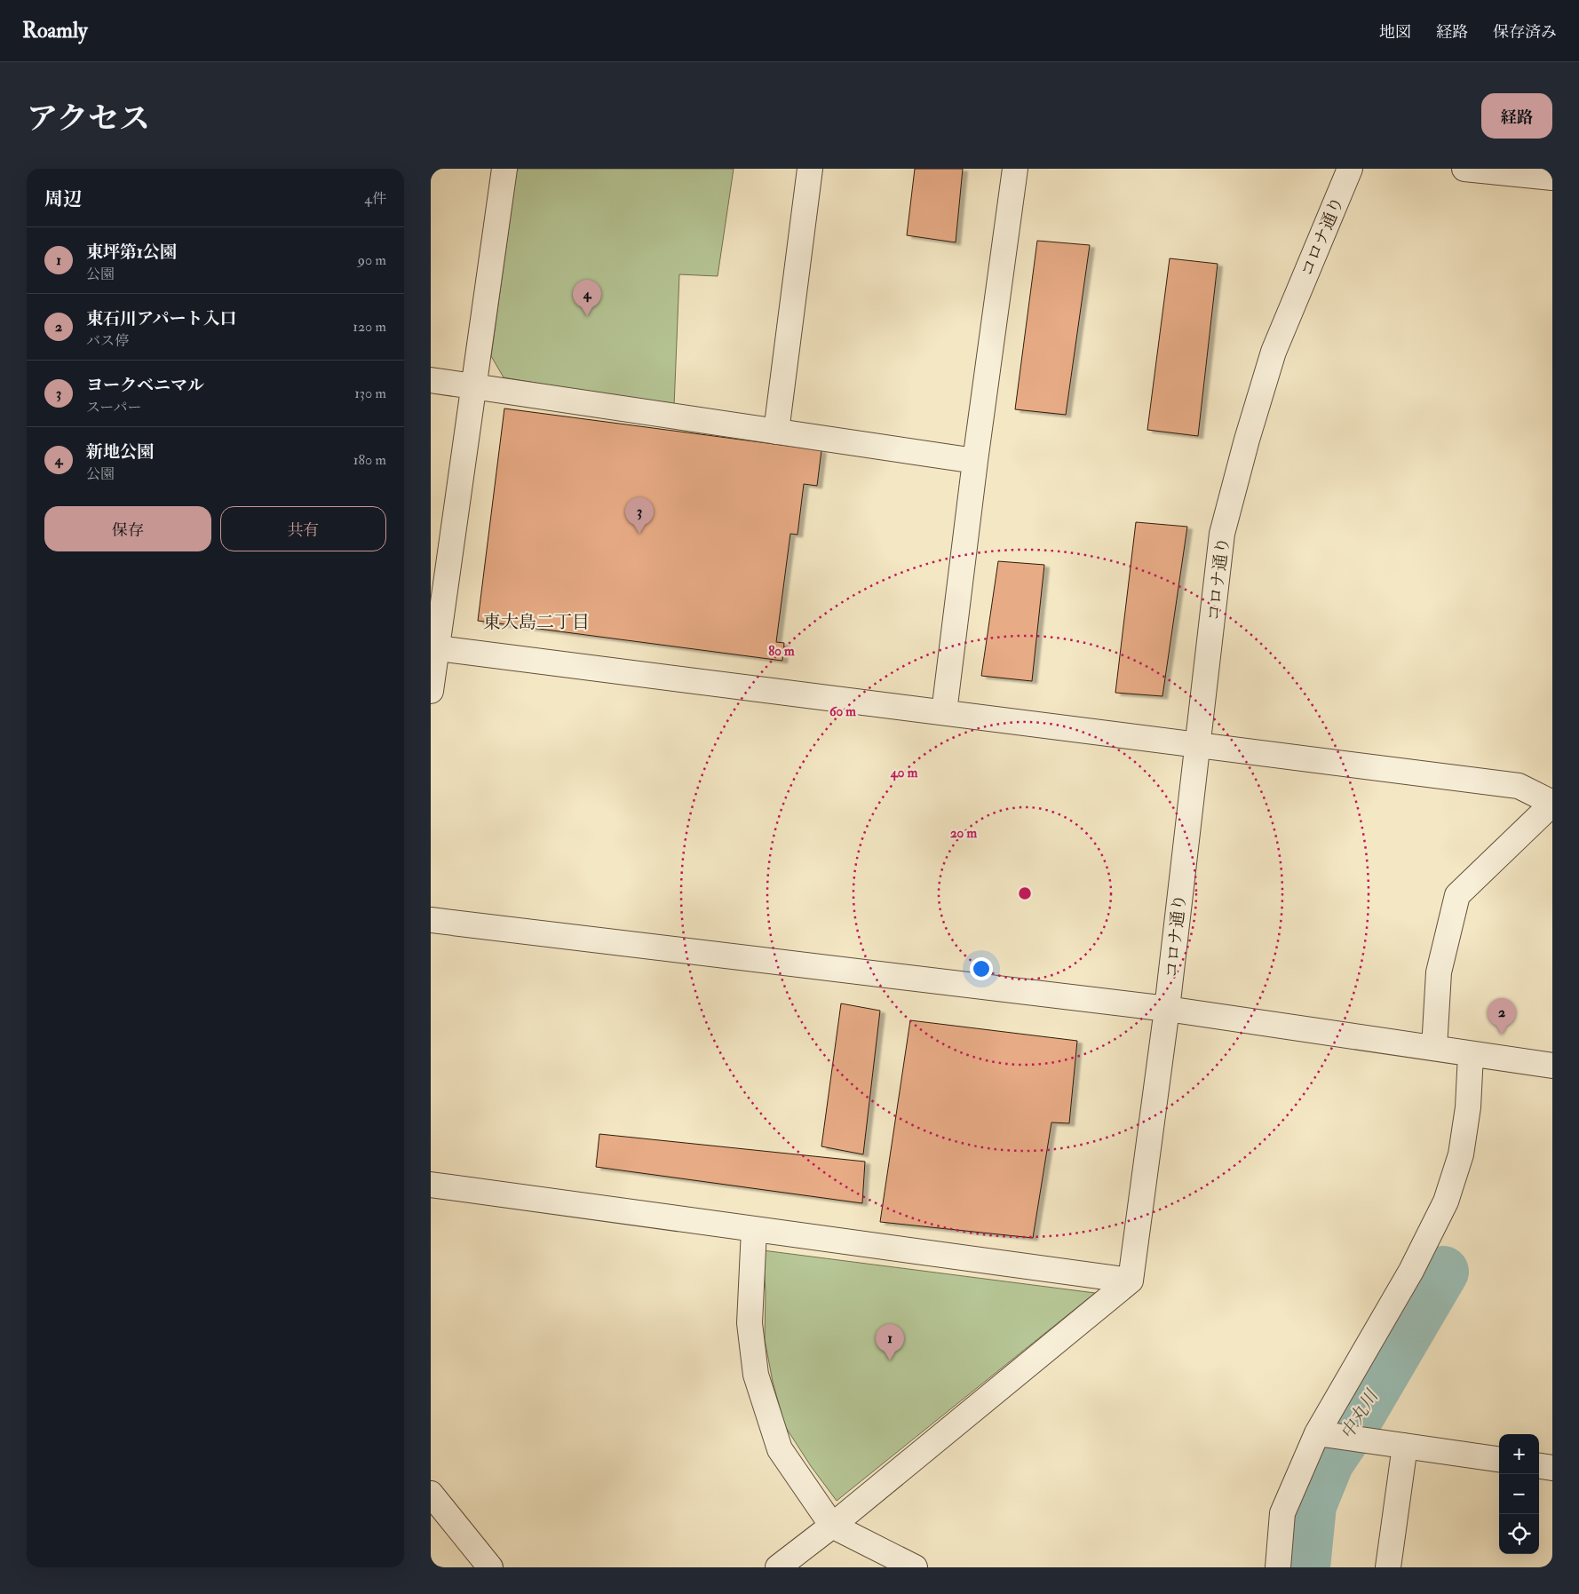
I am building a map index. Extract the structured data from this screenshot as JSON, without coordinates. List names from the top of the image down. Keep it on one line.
{"streets":{"street":["コロナ通り"]},"districts":["東大島二丁目"],"water":["中丸川"],"page":{"header":"Roamly","nav":["地図","経路","保存済み"],"title":"アクセス","buttons":["経路",["保存","共有"]],"heading":["周辺","4件"],"list":[{"mark":"1","name":"東坪第1公園","note":"公園","value":"90 m"},{"mark":"2","name":"東石川アパート入口","note":"バス停","value":"120 m"},{"mark":"3","name":"ヨークベニマル","note":"スーパー","value":"130 m"},{"mark":"4","name":"新地公園","note":"公園","value":"180 m"}],"pins":["4","3","2","1"],"map_buttons":["+","−"]},"rings":["80 m","60 m","40 m","20 m"]}
